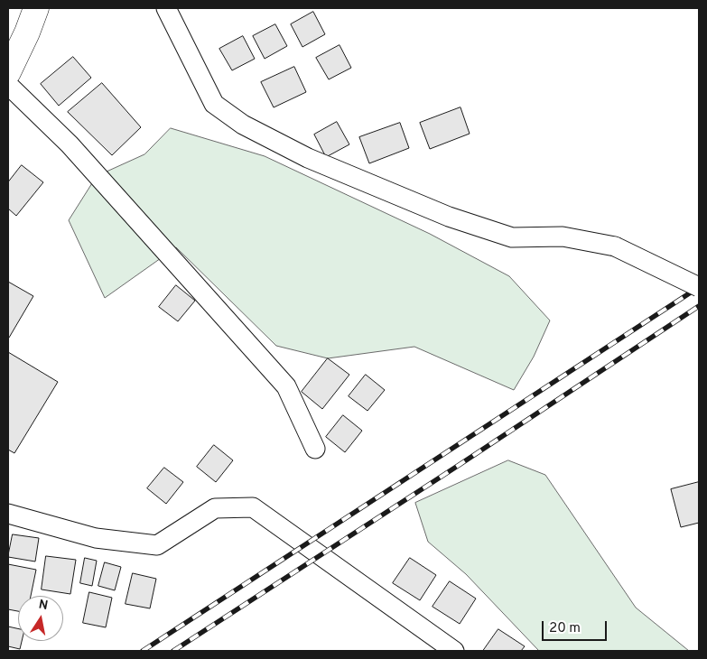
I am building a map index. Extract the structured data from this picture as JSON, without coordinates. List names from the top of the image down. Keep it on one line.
{"scale_bar":"20 m","north":"top"}
